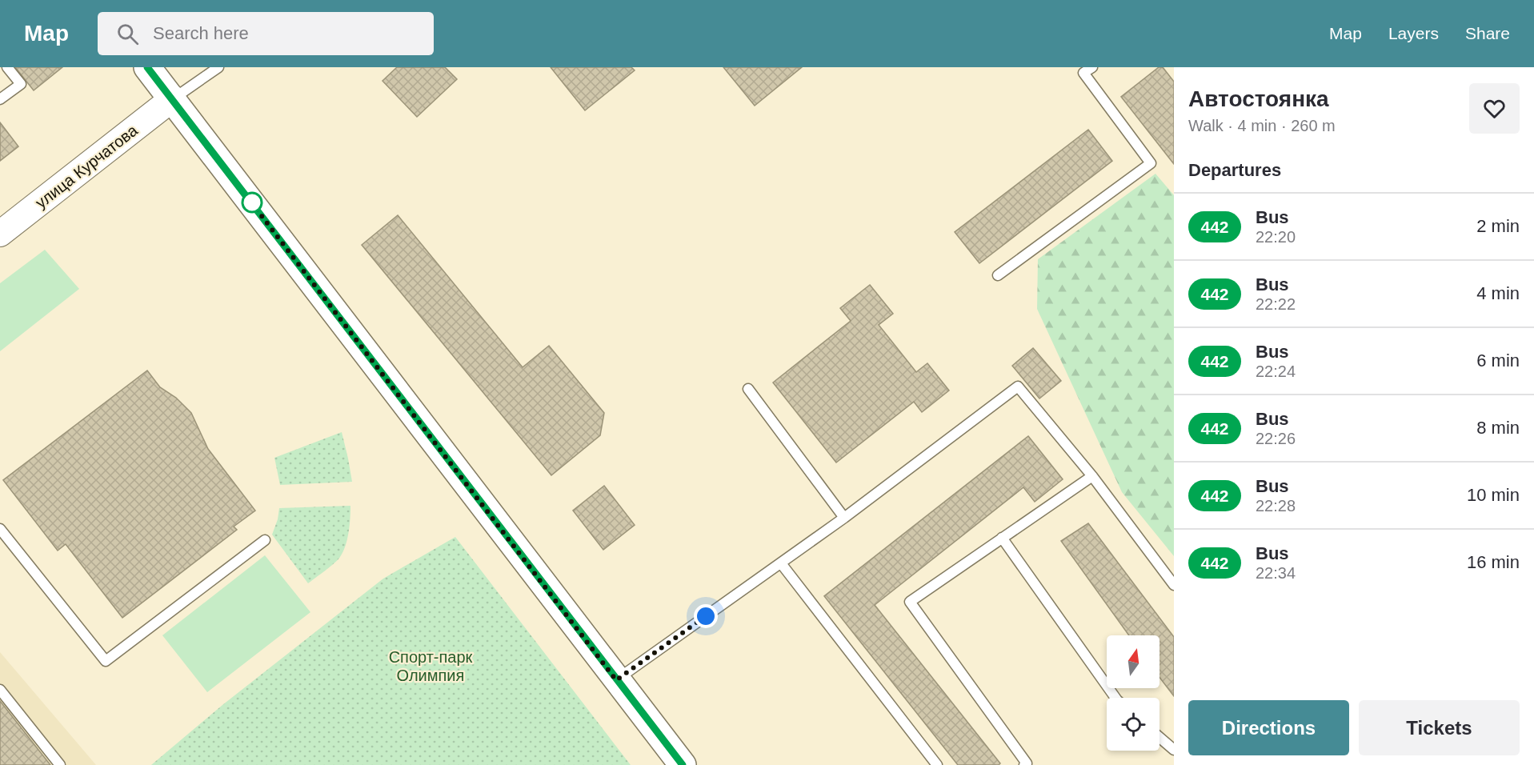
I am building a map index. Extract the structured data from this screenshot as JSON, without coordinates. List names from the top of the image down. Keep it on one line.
{"streets":{"street":["улица Курчатова"]},"parks":["Спорт-парк Олимпия"],"lines":["bus line 442"],"north":"top","page":{"header":"Map","search":"Search here","nav":["Map","Layers","Share"],"heading":[["Автостоянка","Walk · 4 min · 260 m"],"Departures"],"list":[{"mark":"442","name":"Bus","note":"22:20","value":"2 min"},{"mark":"442","name":"Bus","note":"22:22","value":"4 min"},{"mark":"442","name":"Bus","note":"22:24","value":"6 min"},{"mark":"442","name":"Bus","note":"22:26","value":"8 min"},{"mark":"442","name":"Bus","note":"22:28","value":"10 min"},{"mark":"442","name":"Bus","note":"22:34","value":"16 min"}],"buttons":["Directions","Tickets"]}}
